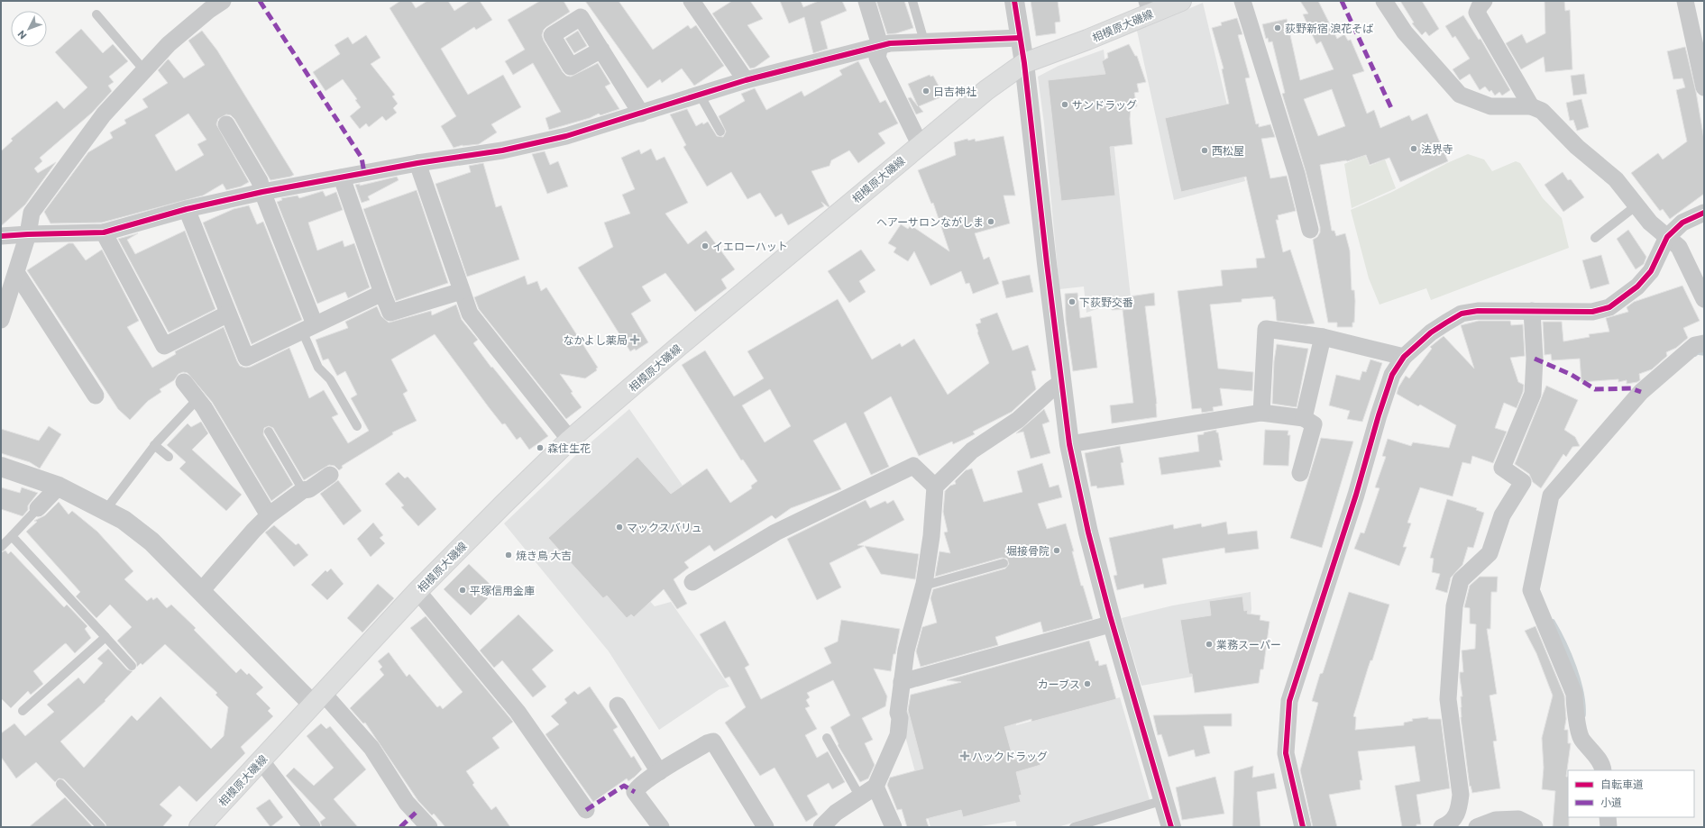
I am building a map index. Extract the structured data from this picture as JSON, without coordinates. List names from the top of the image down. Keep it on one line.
{"streets":{"main road":["相模原大磯線"]},"places":{"other":["荻野新宿 浪花そば","日吉神社","サンドラッグ","法界寺","西松屋","ヘアーサロンながしま","イエローハット","下荻野交番","森住生花","マックスバリュ","堀接骨院","焼き鳥 大吉","平塚信用金庫","業務スーパー","カーブス"],"health":["なかよし薬局","ハックドラッグ"]},"legend":["自転車道","小道"],"north":"bottom left"}
